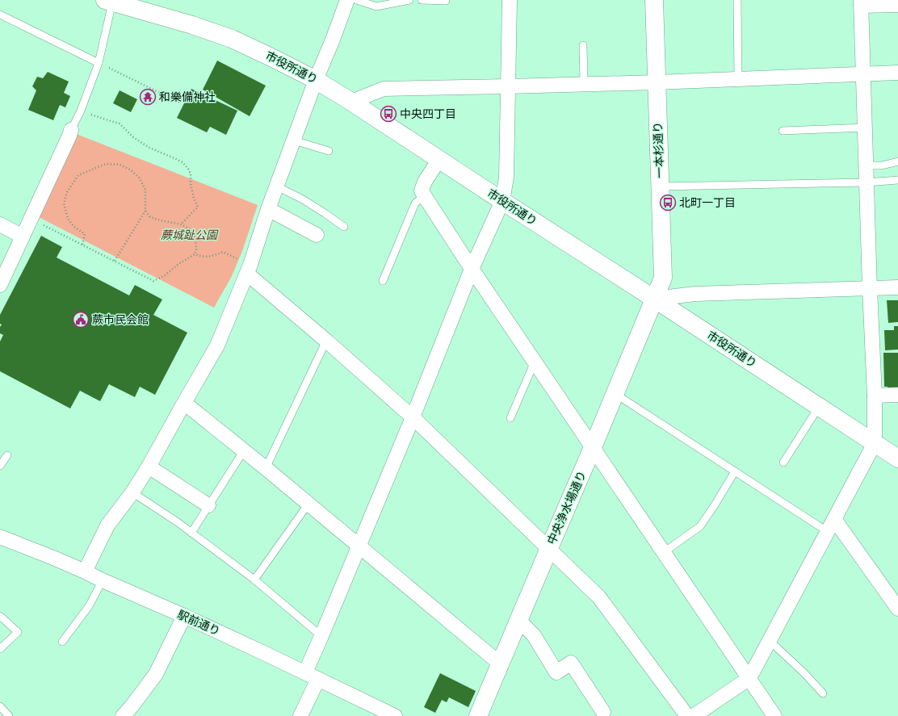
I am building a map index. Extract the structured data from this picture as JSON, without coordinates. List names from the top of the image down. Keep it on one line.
{"streets":{"main road":["市役所通り","一本杉通り","中央浄水場通り"],"street":["駅前通り"]},"crossings":[["市役所通り","一本杉通り"],["市役所通り","中央浄水場通り"],["一本杉通り","中央浄水場通り"]],"parks":["蕨城趾公園"],"places":{"temple":["和樂備神社"],"bus stop":["中央四丁目","北町一丁目"],"public building":["蕨市民会館"]}}
